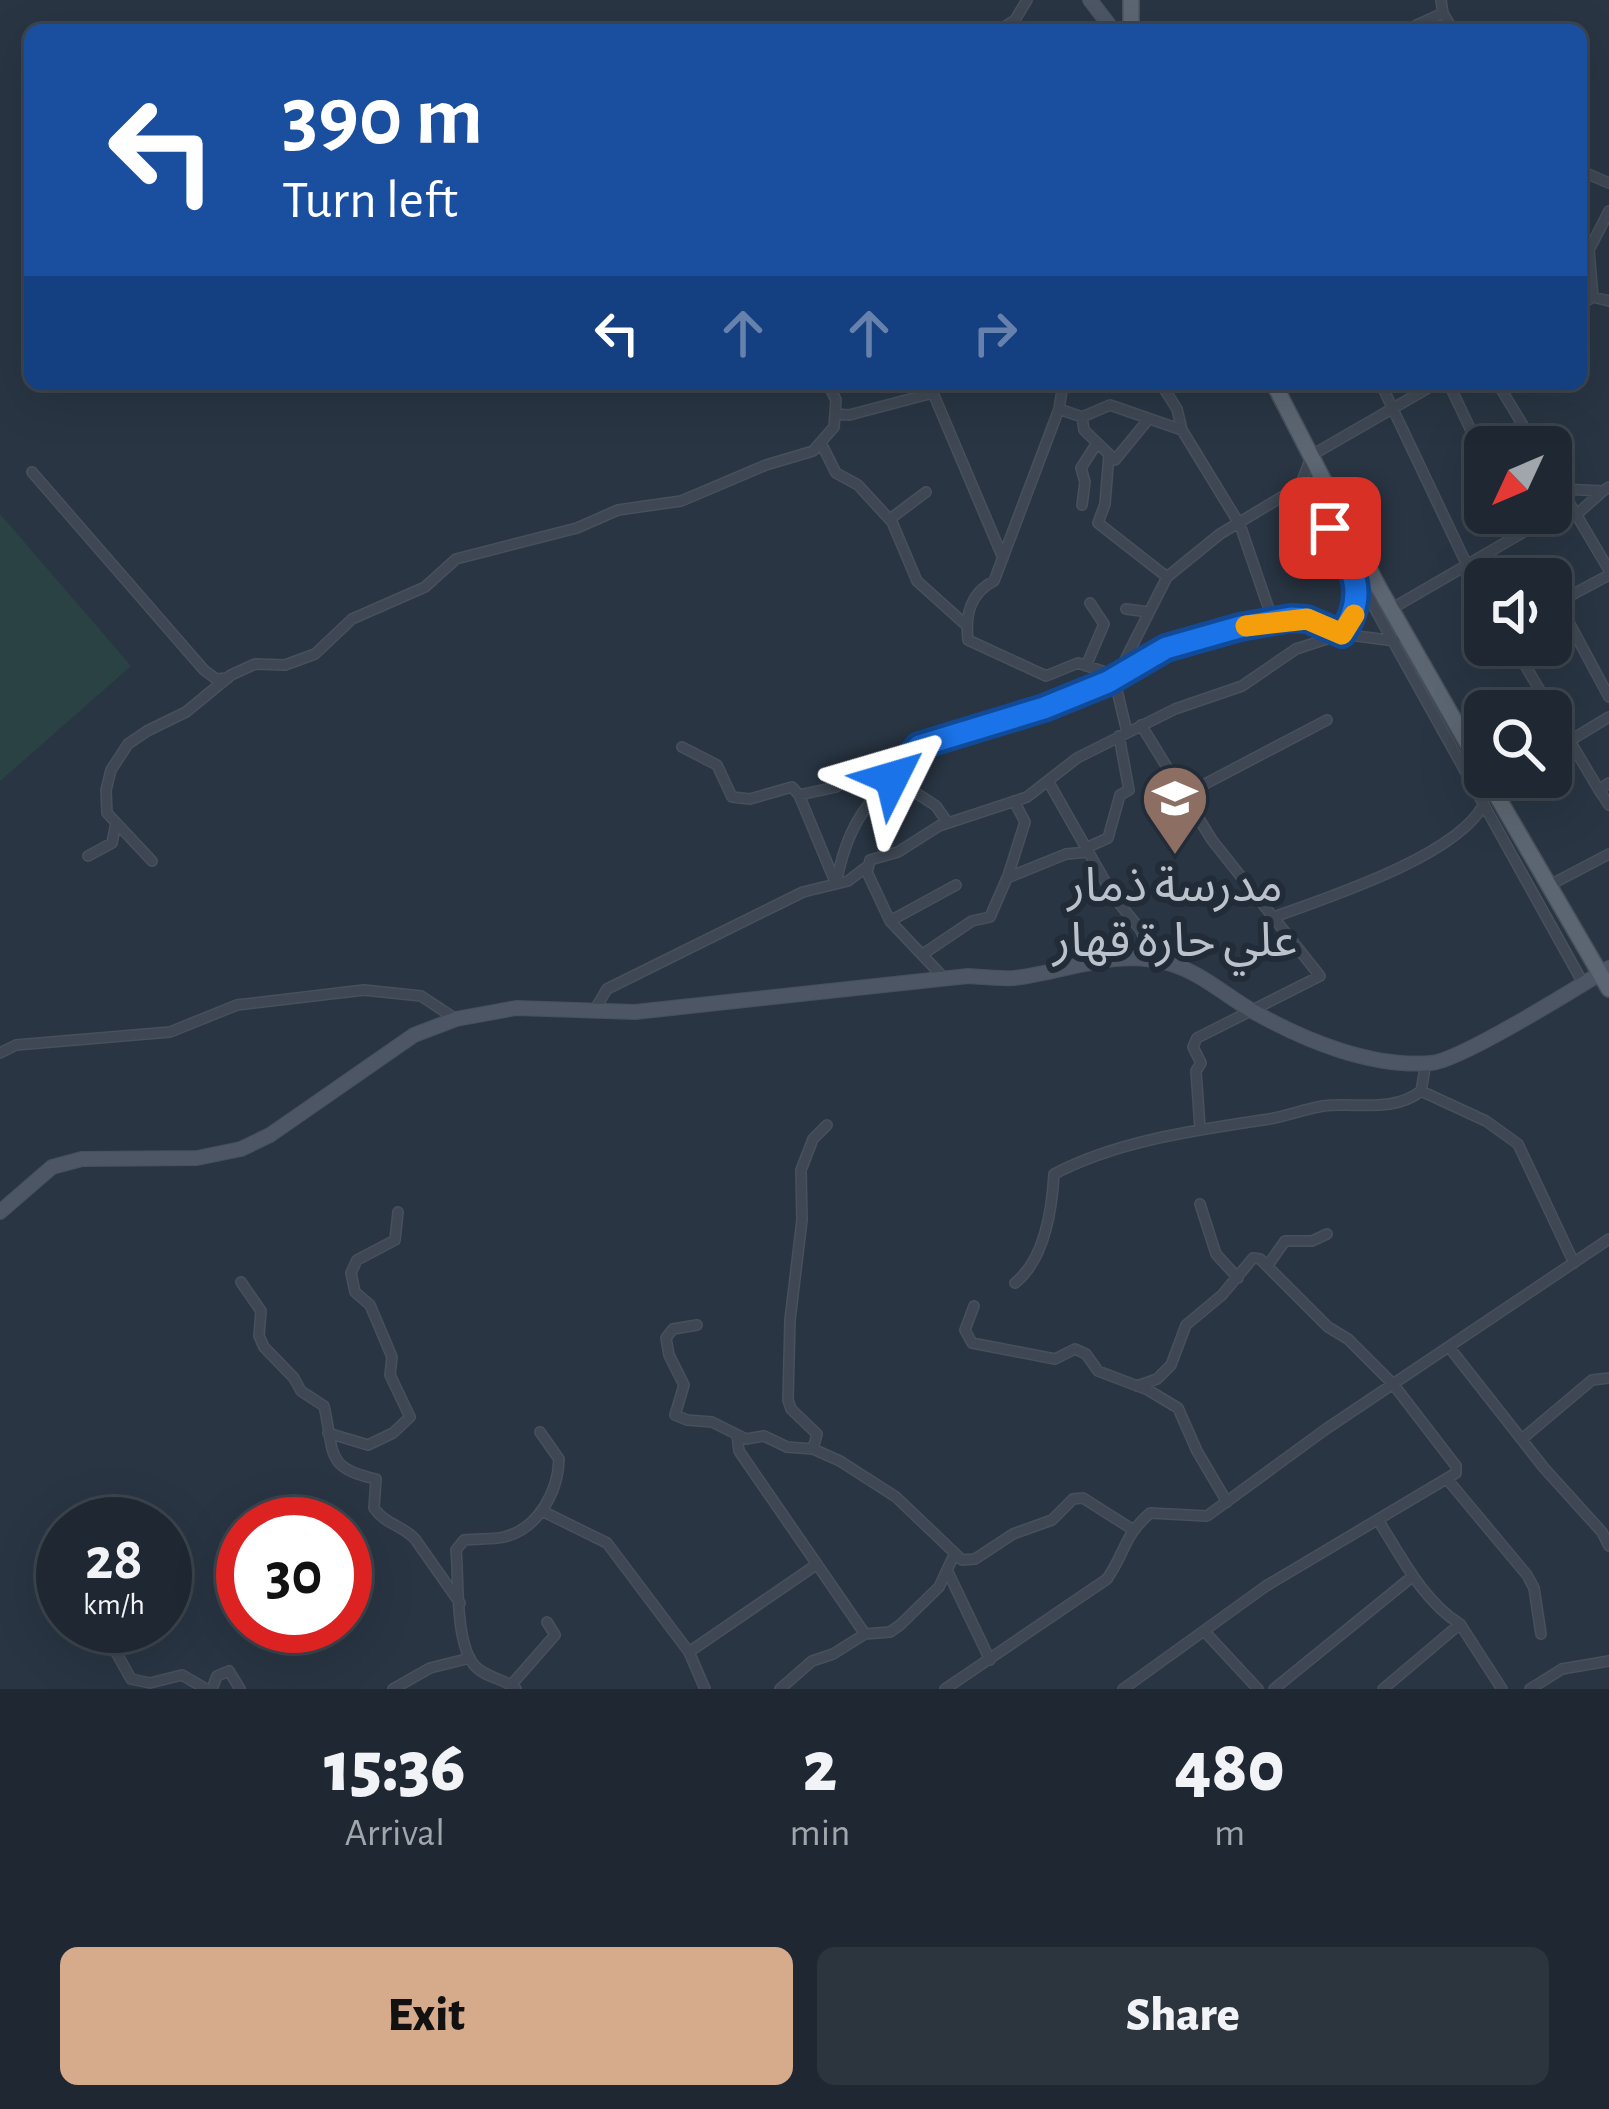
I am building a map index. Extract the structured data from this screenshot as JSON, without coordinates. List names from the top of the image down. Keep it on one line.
{"places":{"school or university":["مدرسة ذمار علي حارة قهار"]},"north":"bottom left","page":{"turn":["390 m","Turn left"],"speed":"28 km/h","limit":"30","eta":["15:36","Arrival","2","min","480","m"],"buttons":["Exit","Share"]}}
